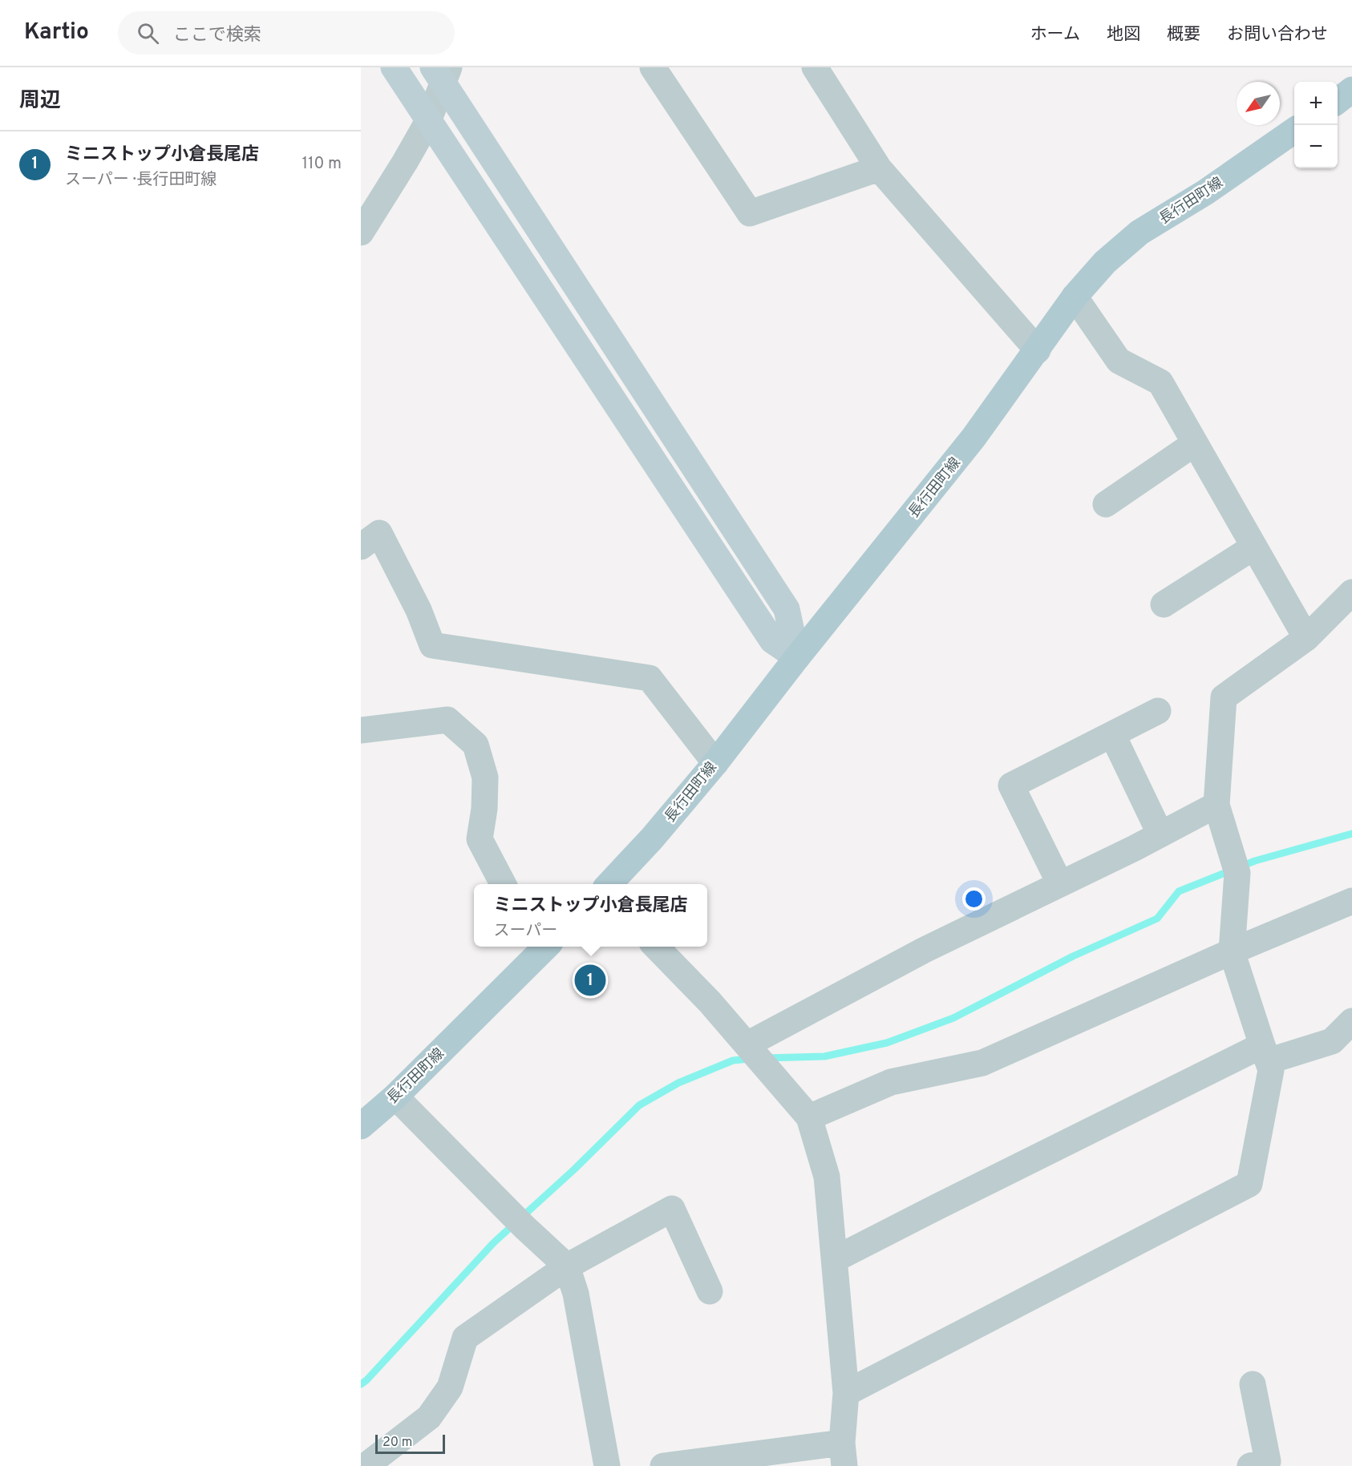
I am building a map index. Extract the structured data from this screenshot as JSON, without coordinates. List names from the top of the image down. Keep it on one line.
{"streets":{"main road":["長行田町線"]},"scale_bar":"20 m","north":"bottom left","page":{"header":"Kartio","search":"ここで検索","nav":["ホーム","地図","概要","お問い合わせ"],"heading":"周辺","map_buttons":["+","−"],"list":[{"mark":"1","name":"ミニストップ小倉長尾店","note":"スーパー · 長行田町線","value":"110 m"}],"popup":["ミニストップ小倉長尾店","スーパー"],"pins":"1","scale":"20 m"}}
